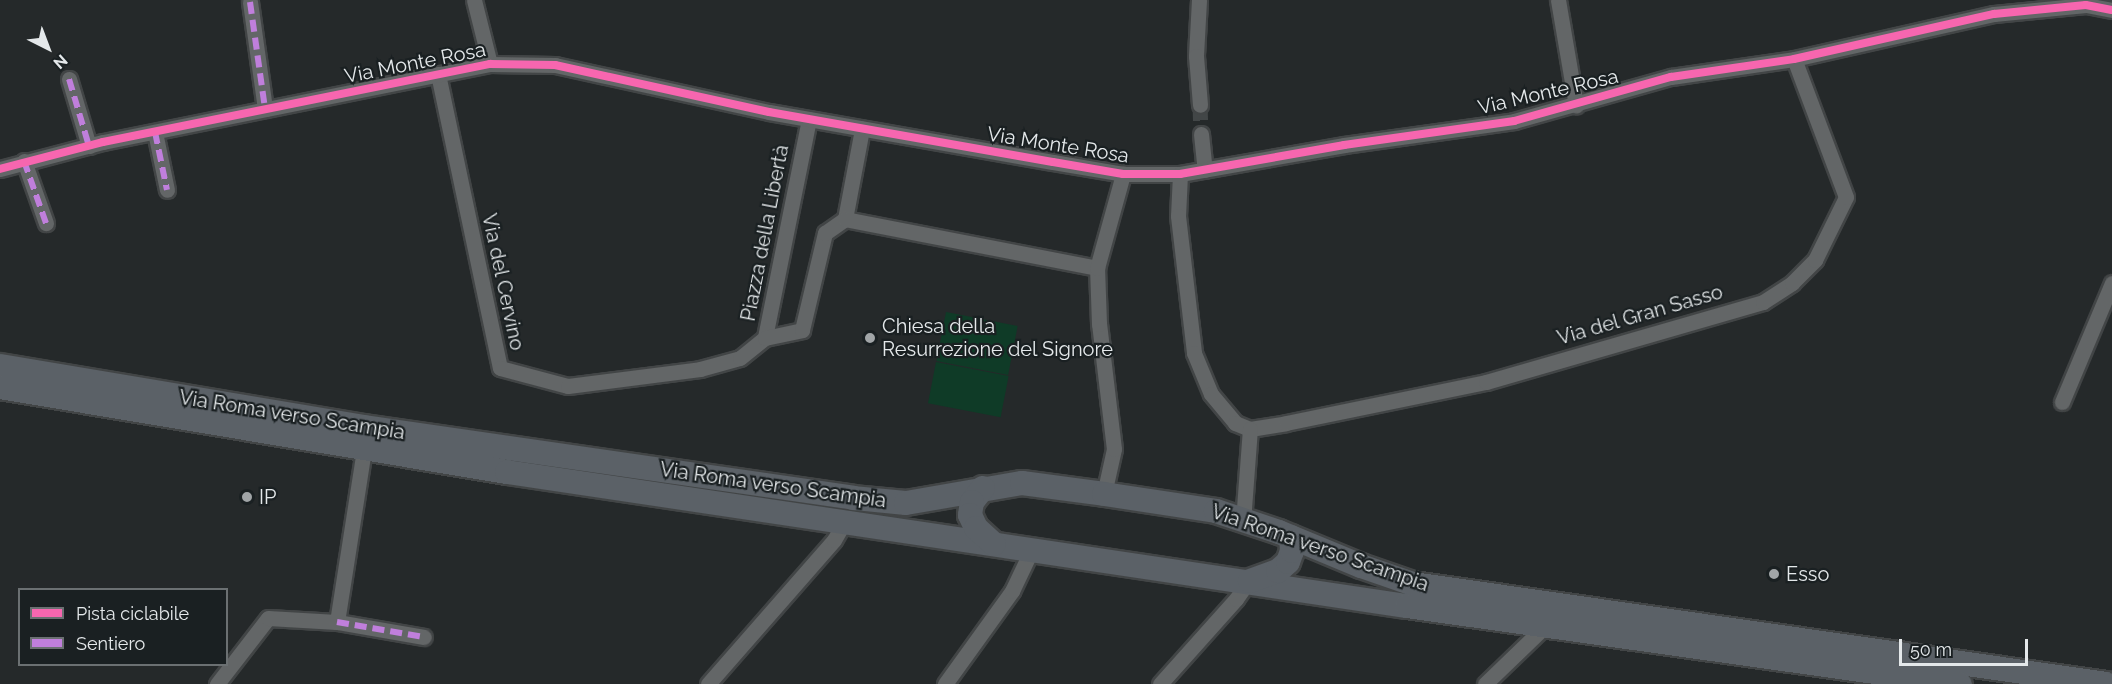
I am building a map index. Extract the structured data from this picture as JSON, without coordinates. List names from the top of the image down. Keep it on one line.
{"streets":{"main road":["Via Roma verso Scampia"],"street":["Via Monte Rosa","Piazza della Libertà","Via del Cervino","Via del Gran Sasso"]},"crossings":[["Via Monte Rosa","Piazza della Libertà"],["Via Monte Rosa","Via del Cervino"],["Via Monte Rosa","Via del Gran Sasso"],["Piazza della Libertà","Via del Cervino"]],"places":["Chiesa della Resurrezione del Signore","IP","Esso"],"legend":["Pista ciclabile","Sentiero"],"scale_bar":"50 m","north":"bottom right"}
